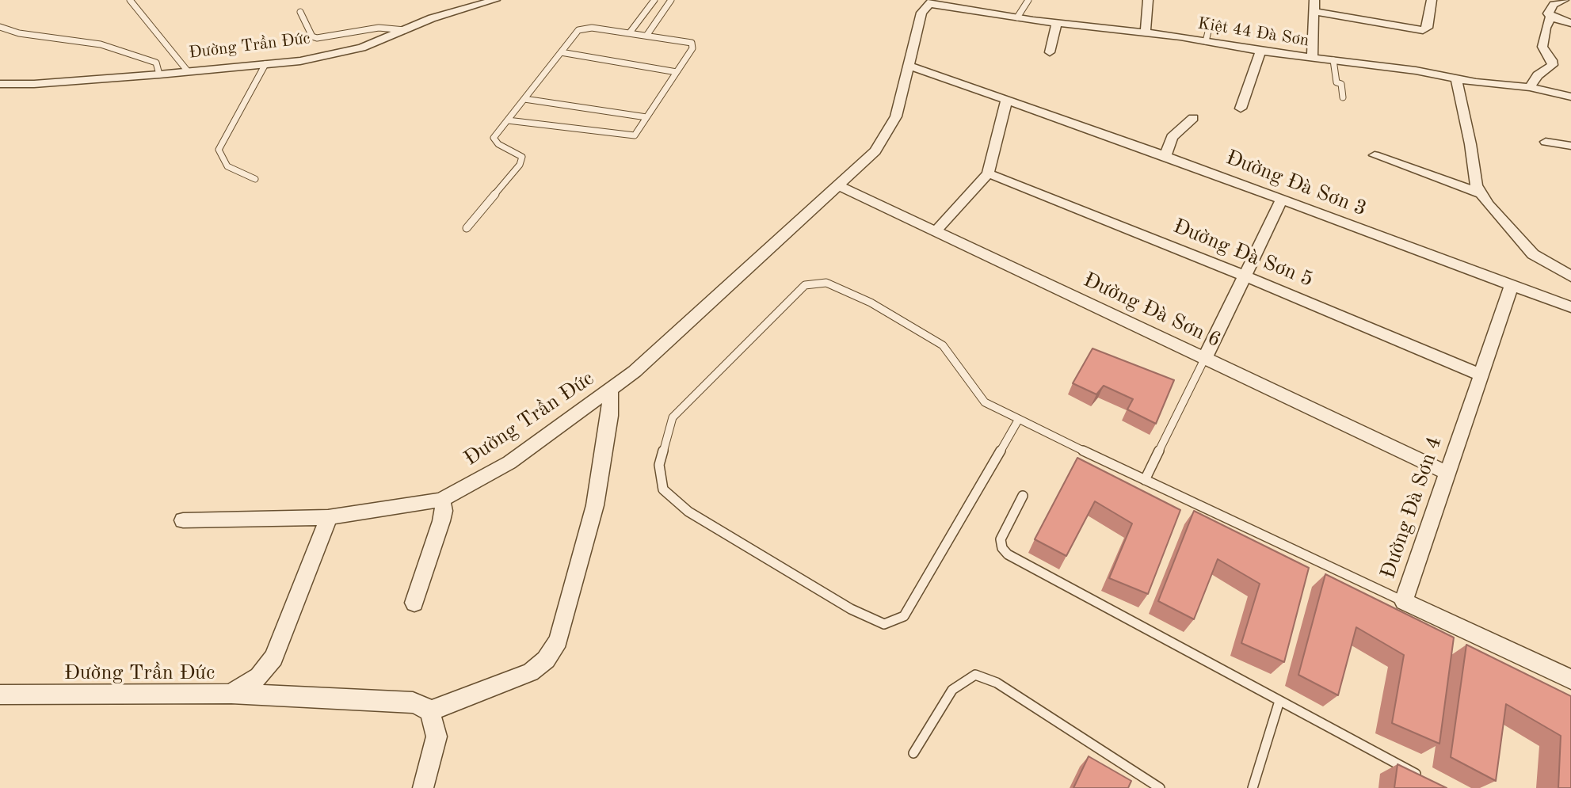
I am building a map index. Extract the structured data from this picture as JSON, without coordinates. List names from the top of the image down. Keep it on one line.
{"streets":{"street":["Kiệt 44 Đà Sơn","Đường Trần Đức","Đường Đà Sơn 3","Đường Đà Sơn 5","Đường Đà Sơn 6","Đường Đà Sơn 4"]},"crossings":[["Kiệt 44 Đà Sơn","Đường Trần Đức"],["Đường Trần Đức","Đường Đà Sơn 3"],["Đường Trần Đức","Đường Đà Sơn 6"],["Đường Đà Sơn 3","Đường Đà Sơn 4"],["Đường Đà Sơn 5","Đường Đà Sơn 4"],["Đường Đà Sơn 6","Đường Đà Sơn 4"]]}
